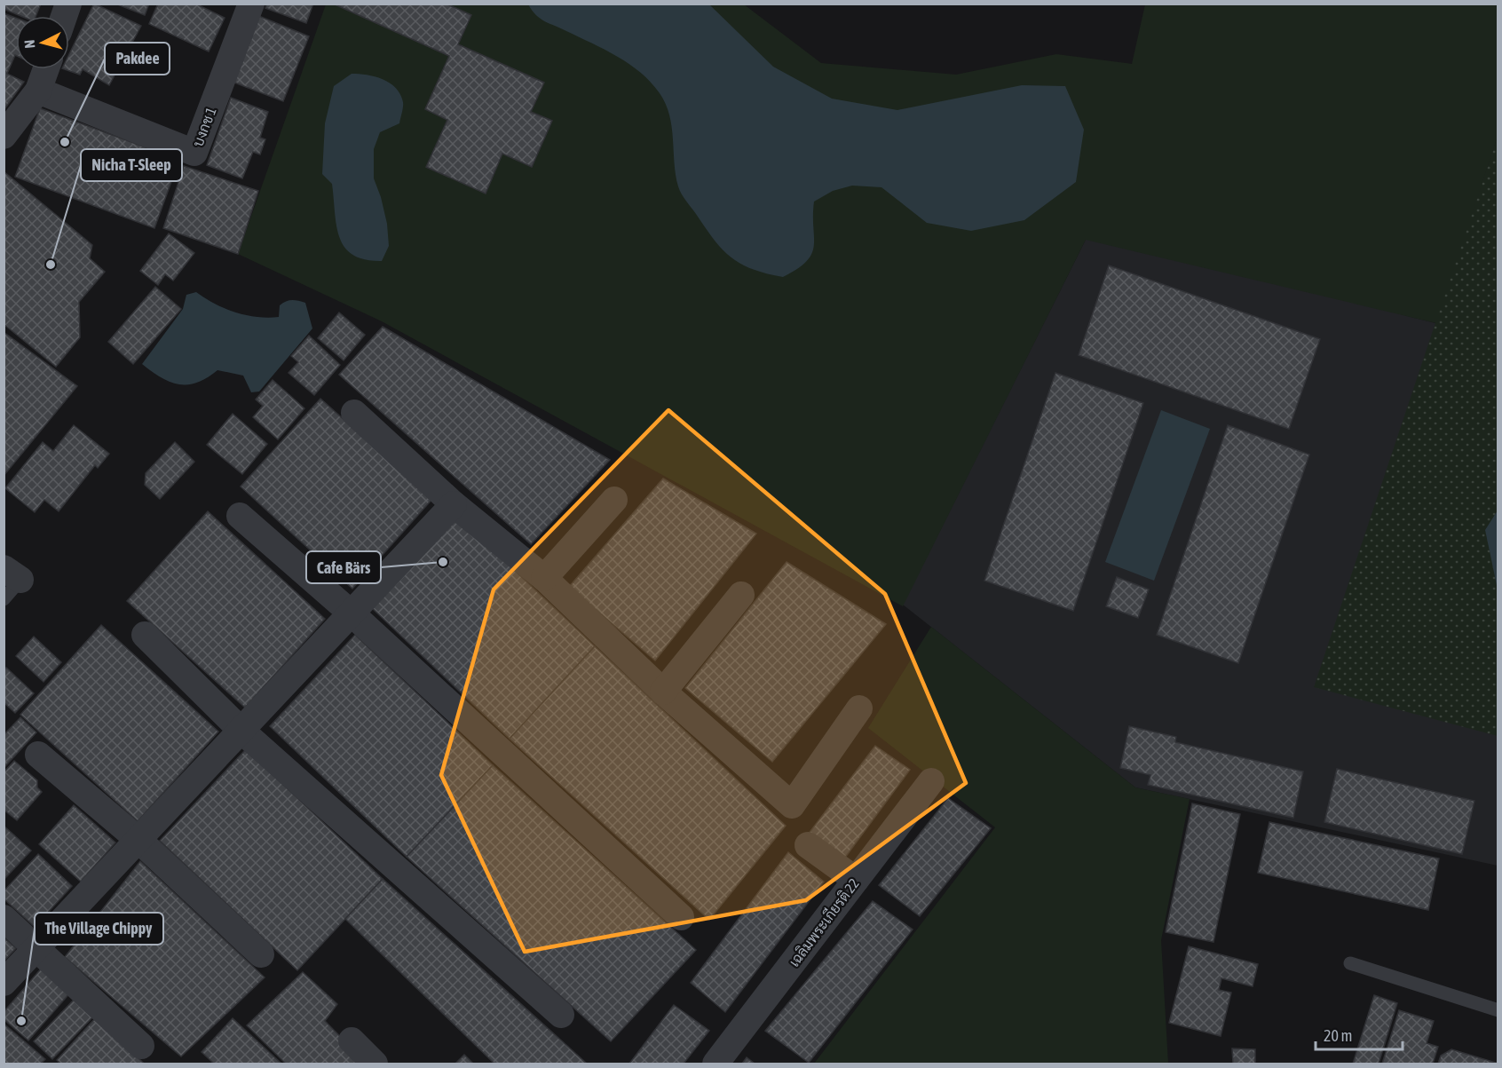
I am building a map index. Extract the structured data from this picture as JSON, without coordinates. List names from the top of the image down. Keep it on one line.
{"streets":{"street":["บงกช 1","เฉลิมพระเกียรติ 22"]},"places":["Pakdee","Nicha T-Sleep","Cafe Bärs","The Village Chippy"],"scale_bar":"20 m","north":"left"}
